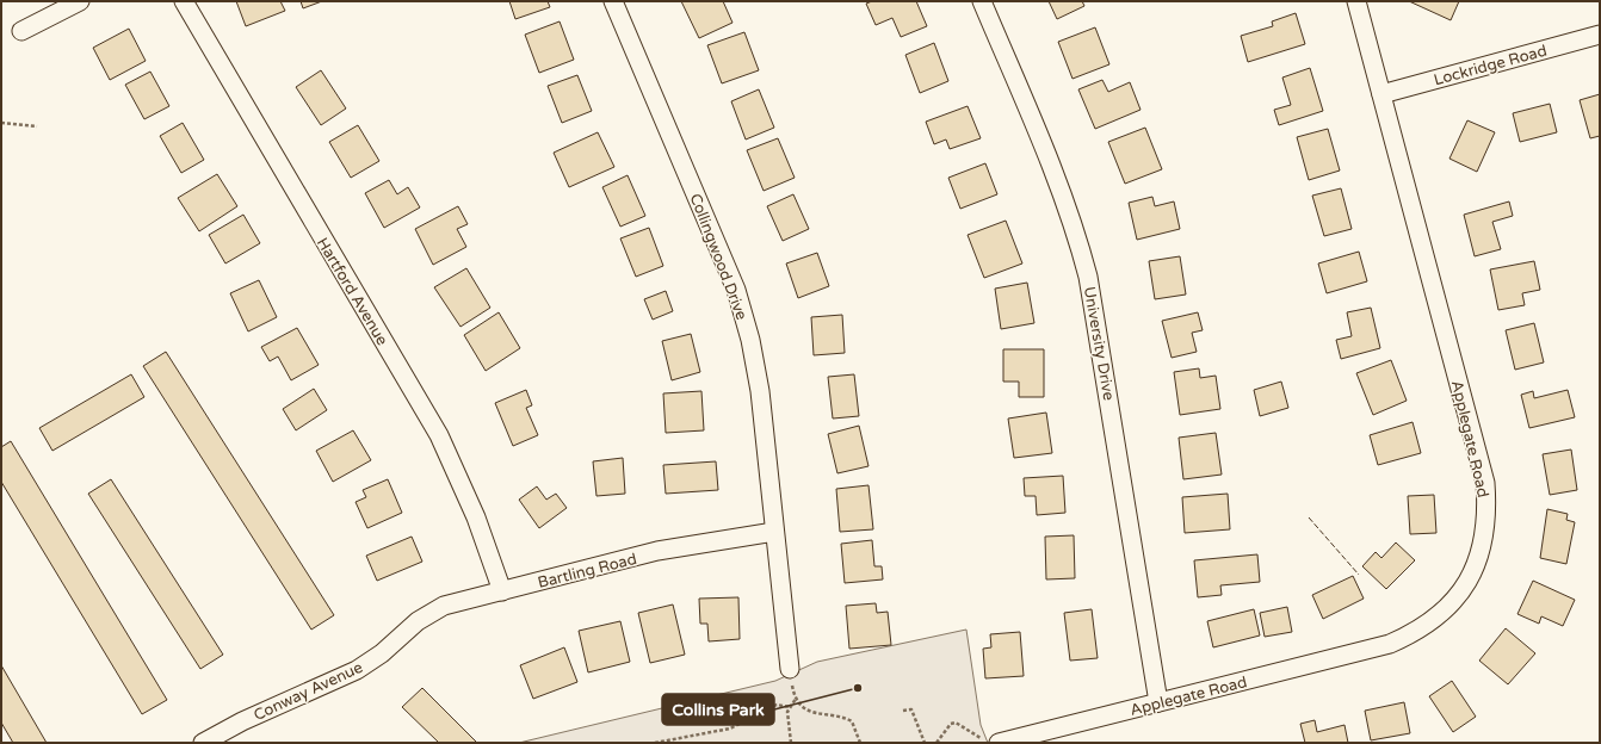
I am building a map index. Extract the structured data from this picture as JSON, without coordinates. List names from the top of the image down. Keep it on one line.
{"streets":{"street":["Lockridge Road","Collingwood Drive","Hartford Avenue","University Drive","Applegate Road","Bartling Road","Conway Avenue"]},"crossings":[["Lockridge Road","Applegate Road"],["Collingwood Drive","Bartling Road"],["Hartford Avenue","Bartling Road"],["University Drive","Applegate Road"],["Bartling Road","Conway Avenue"]],"places":["Collins Park"]}
